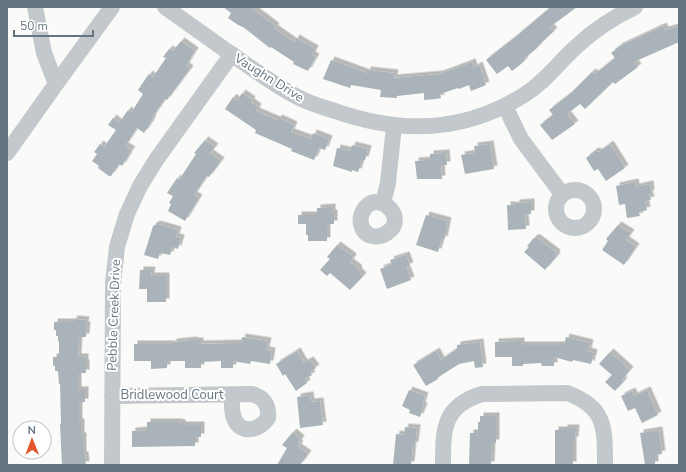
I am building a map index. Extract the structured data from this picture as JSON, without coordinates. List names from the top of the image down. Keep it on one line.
{"streets":{"street":["Vaughn Drive","Pebble Creek Drive","Bridlewood Court"]},"crossings":[["Vaughn Drive","Pebble Creek Drive"],["Pebble Creek Drive","Bridlewood Court"]],"scale_bar":"50 m","north":"top"}
